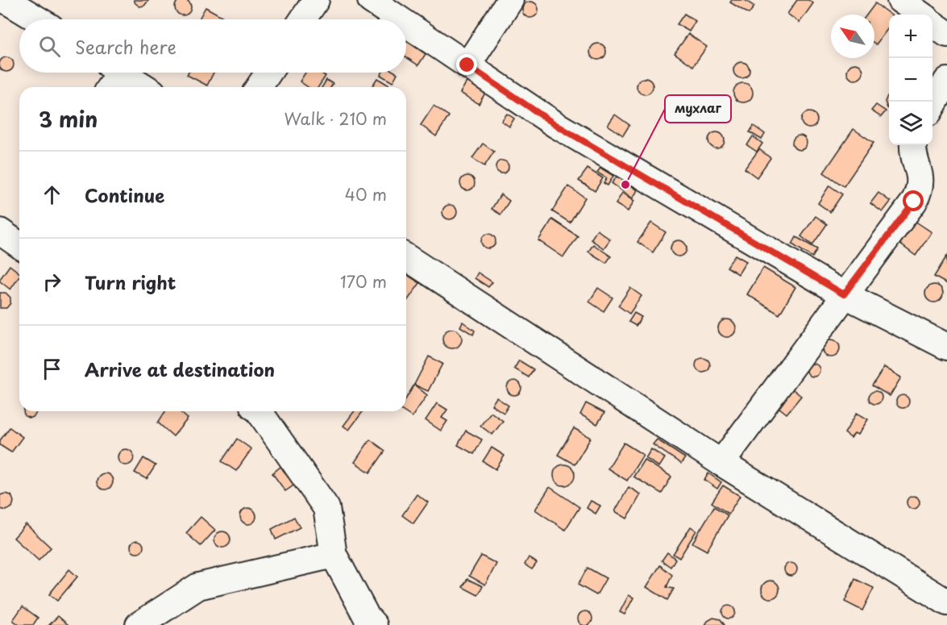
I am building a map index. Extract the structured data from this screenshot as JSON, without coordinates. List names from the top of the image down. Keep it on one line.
{"places":["мухлаг"],"north":"top left","page":{"map_buttons":["+","−"],"search":"Search here","heading":["3 min","Walk · 210 m"],"list":[["Continue","40 m"],["Turn right","170 m"],"Arrive at destination"]}}
